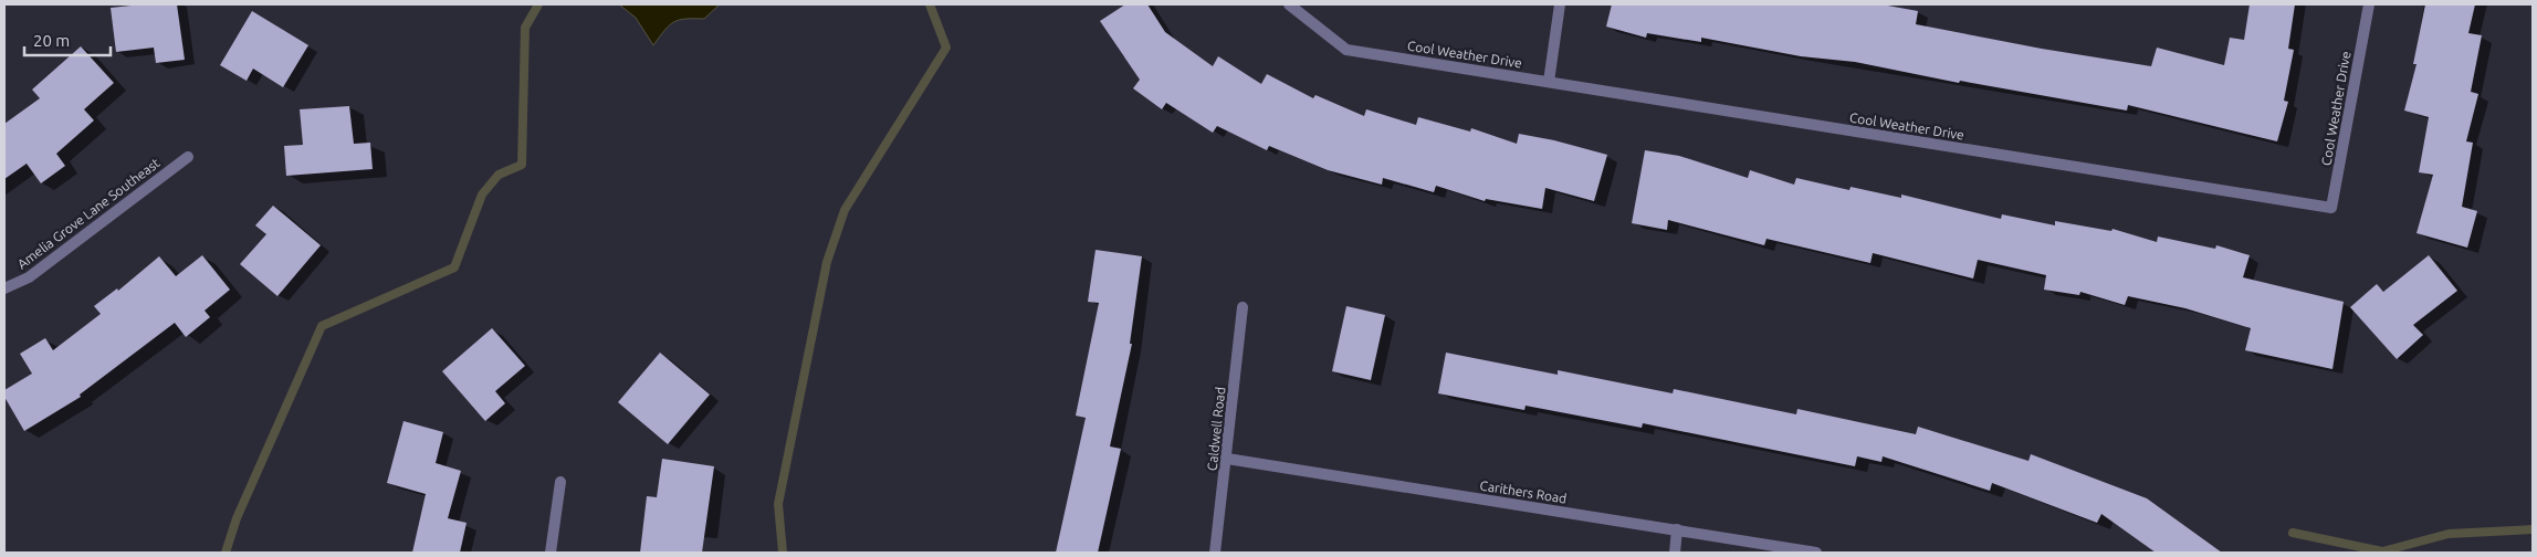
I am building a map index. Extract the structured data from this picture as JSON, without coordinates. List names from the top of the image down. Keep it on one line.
{"streets":{"street":["Cool Weather Drive","Amelia Grove Lane Southeast","Caldwell Road","Carithers Road"]},"crossings":[["Caldwell Road","Carithers Road"]],"scale_bar":"20 m"}
